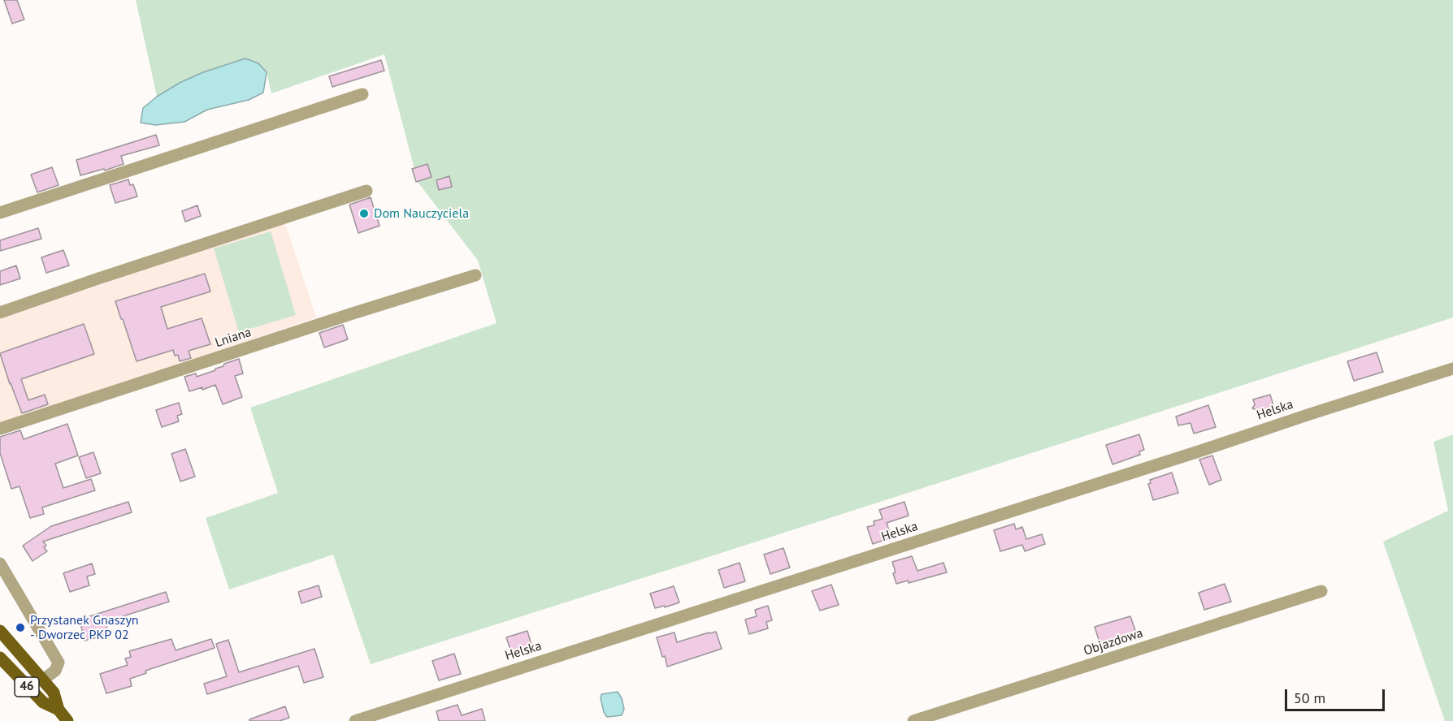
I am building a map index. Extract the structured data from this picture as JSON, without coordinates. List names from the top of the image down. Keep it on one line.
{"streets":{"main road":["46"],"street":["Lniana","Helska","Objazdowa"]},"places":["Dom Nauczyciela","Przystanek Gnaszyn - Dworzec PKP 02"],"scale_bar":"50 m"}
